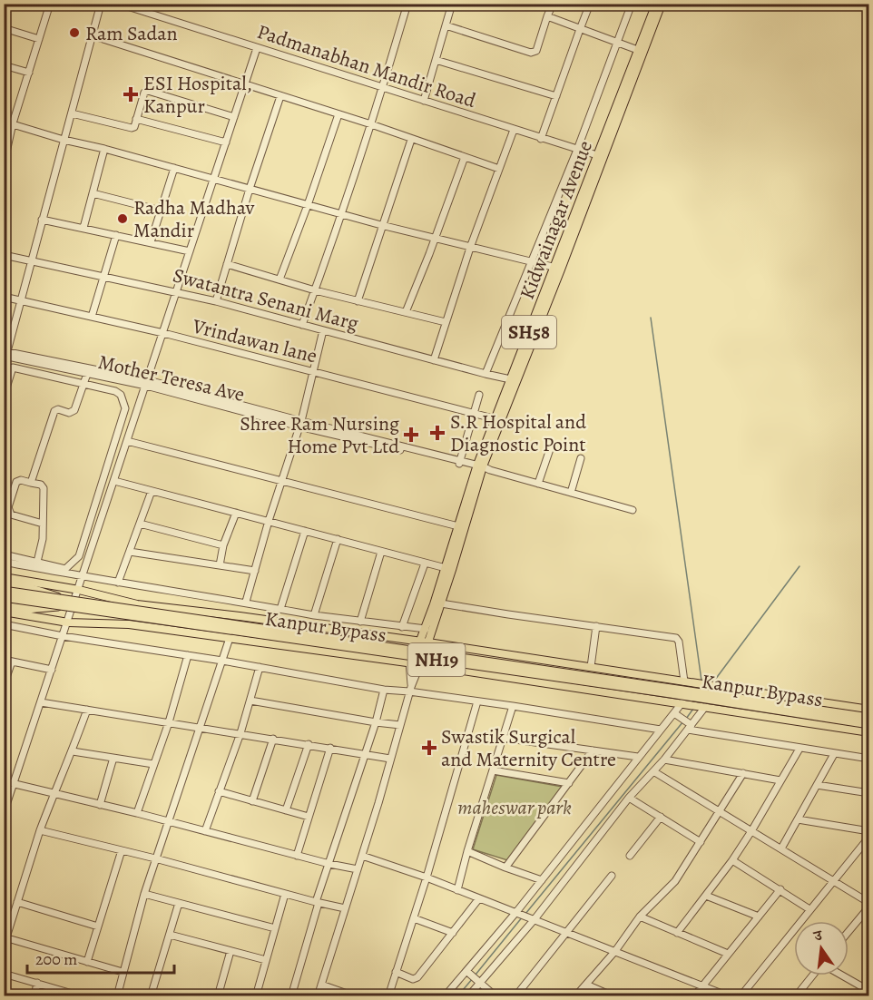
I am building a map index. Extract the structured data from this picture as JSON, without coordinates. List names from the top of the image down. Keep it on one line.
{"streets":{"highway":["Kanpur Bypass","NH19"],"main road":["Kidwainagar Avenue","SH58"],"street":["Padmanabhan Mandir Road","Swatantra Senani Marg","Vrindawan lane"]},"crossings":[["Padmanabhan Mandir Road","Kidwainagar Avenue"],["Kidwainagar Avenue","Swatantra Senani Marg"],["Kidwainagar Avenue","Vrindawan lane"]],"parks":["maheswar park"],"places":{"other":["Ram Sadan","Radha Madhav Mandir"],"health":["ESI Hospital, Kanpur","S.R Hospital and Diagnostic Point","Shree Ram Nursing Home Pvt Ltd","Swastik Surgical and Maternity Centre"]},"scale_bar":"200 m","north":"top"}
